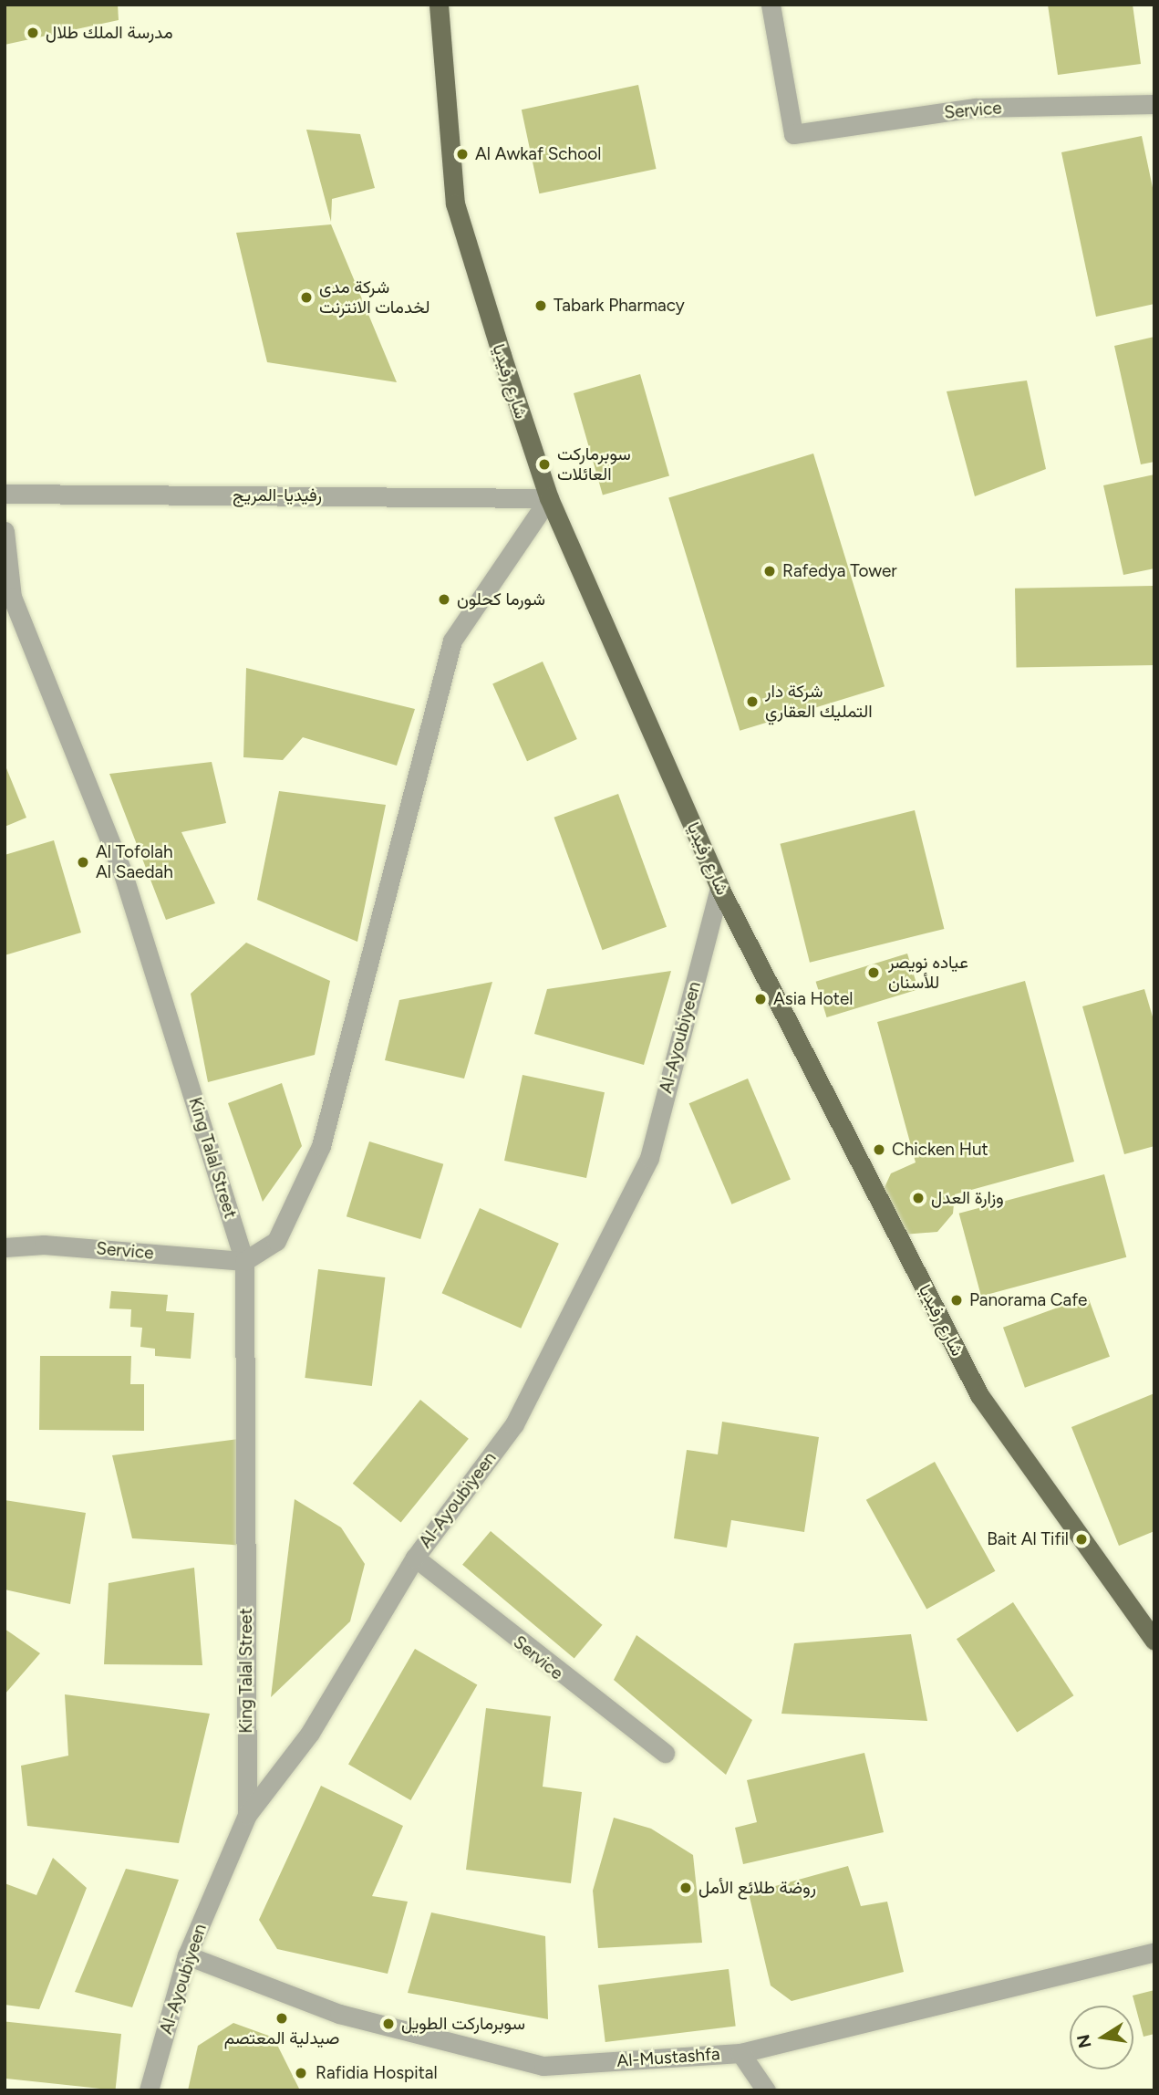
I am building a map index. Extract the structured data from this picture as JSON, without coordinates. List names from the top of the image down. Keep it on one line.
{"streets":{"main road":["شارع رفيديا"],"street":["Service","رفيديا-المريج","Al-Ayoubiyeen","King Talal Street","Al-Mustashfa"]},"crossings":[["Service","Al-Ayoubiyeen"],["Service","King Talal Street"],["شارع رفيديا","رفيديا-المريج"],["شارع رفيديا","Al-Ayoubiyeen"],["Al-Ayoubiyeen","King Talal Street"],["Al-Ayoubiyeen","Al-Mustashfa"]],"places":["مدرسة الملك طلال","Al Awkaf School","شركة مدى لخدمات الانترنت","Tabark Pharmacy","سوبرماركت العائلات","Rafedya Tower","شورما كحلون","شركة دار التمليك العقاري","Al Tofolah Al Saedah","عياده نويصر للأسنان","Asia Hotel","Chicken Hut","وزارة العدل","Panorama Cafe","Bait Al Tifil","روضة طلائع الأمل","صيدلية المعتصم","سوبرماركت الطويل","Rafidia Hospital"],"north":"left"}
